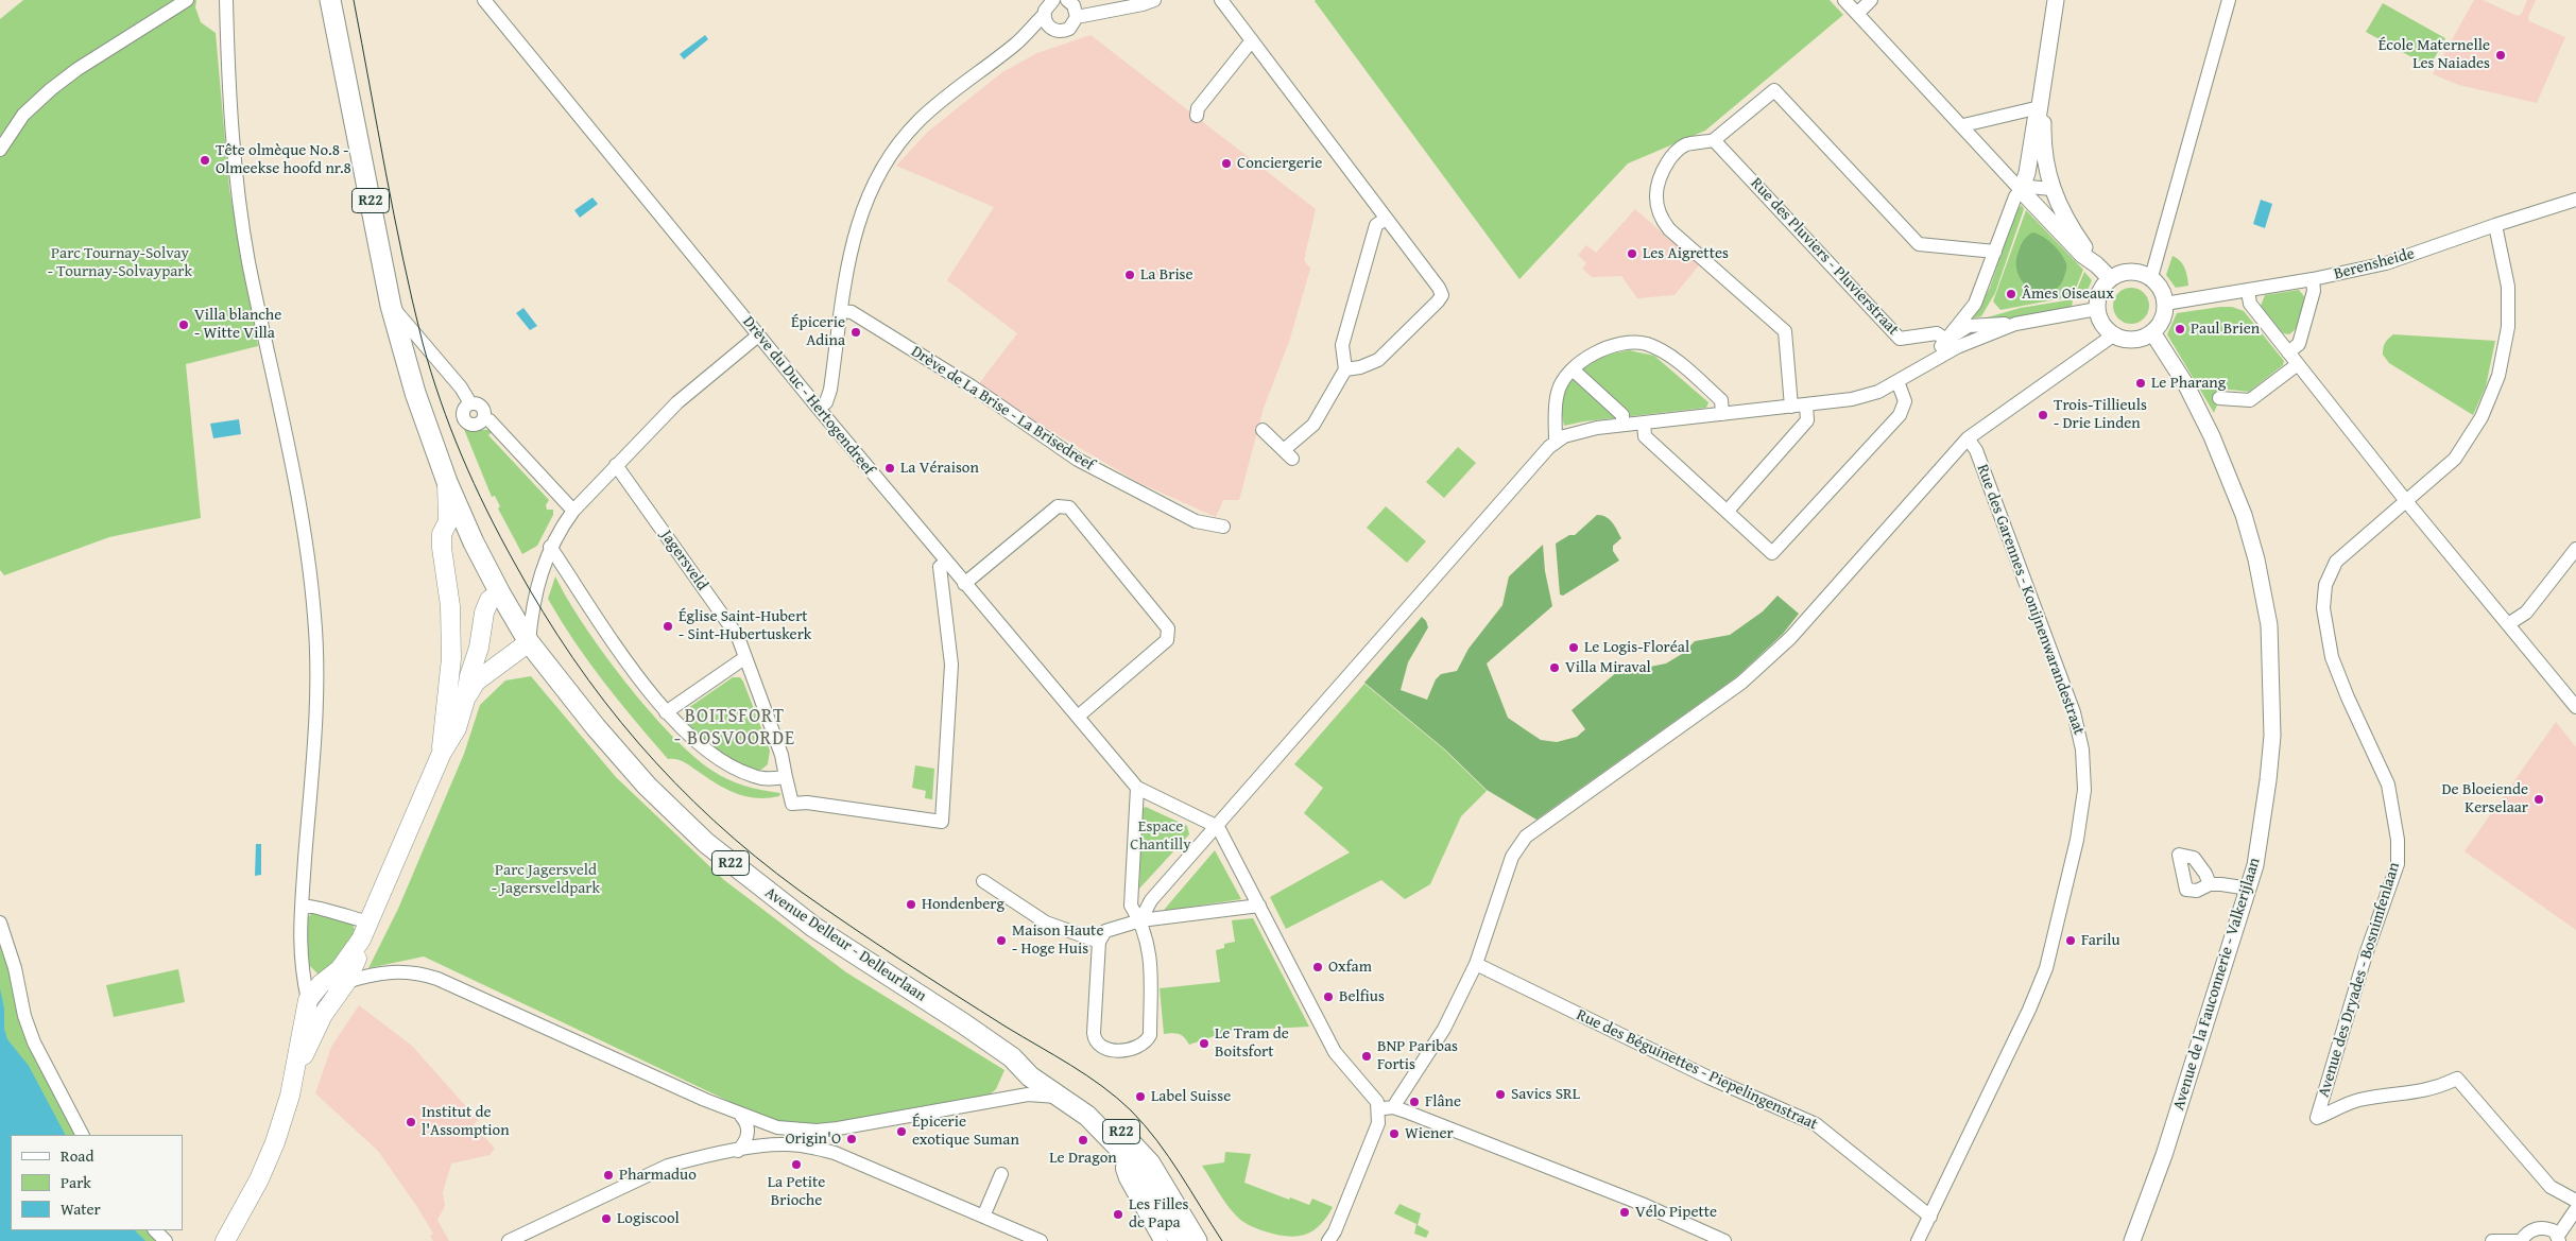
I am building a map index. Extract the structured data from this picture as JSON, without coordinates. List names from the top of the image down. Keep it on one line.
{"streets":{"main road":["R22","Avenue Delleur - Delleurlaan"],"street":["Rue des Pluviers - Pluvierstraat","Berensheide","Drève du Duc - Hertogendreef","Drève de La Brise - La Brisedreef","Jagersveld","Rue des Garennes - Konijnenwarandestraat","Avenue des Dryades - Bosnimfenlaan","Avenue de la Fauconnerie - Valkerijlaan","Rue des Béguinettes - Piepelingenstraat"]},"crossings":[["R22","Avenue Delleur - Delleurlaan"],["Berensheide","Avenue des Dryades - Bosnimfenlaan"],["Berensheide","Avenue de la Fauconnerie - Valkerijlaan"],["Drève du Duc - Hertogendreef","Jagersveld"],["Rue des Garennes - Konijnenwarandestraat","Rue des Béguinettes - Piepelingenstraat"]],"districts":["BOITSFORT - BOSVOORDE"],"parks":["Parc Tournay-Solvay - Tournay-Solvaypark","Espace Chantilly","Parc Jagersveld - Jagersveldpark"],"places":["École Maternelle Les Naiades","Tête olmèque No.8 - Olmeekse hoofd nr.8","Conciergerie","Les Aigrettes","La Brise","Âmes Oiseaux","Villa blanche - Witte Villa","Paul Brien","Épicerie Adina","Le Pharang","Trois-Tillieuls - Drie Linden","La Véraison","Église Saint-Hubert - Sint-Hubertuskerk","Le Logis-Floréal","Villa Miraval","De Bloeiende Kerselaar","Hondenberg","Maison Haute - Hoge Huis","Farilu","Oxfam","Belfius","Le Tram de Boitsfort","BNP Paribas Fortis","Savics SRL","Label Suisse","Flâne","Institut de l'Assomption","Épicerie exotique Suman","Wiener","Origin'O","Le Dragon","La Petite Brioche","Pharmaduo","Vélo Pipette","Les Filles de Papa","Logiscool"],"legend":["Road","Park","Water"]}
